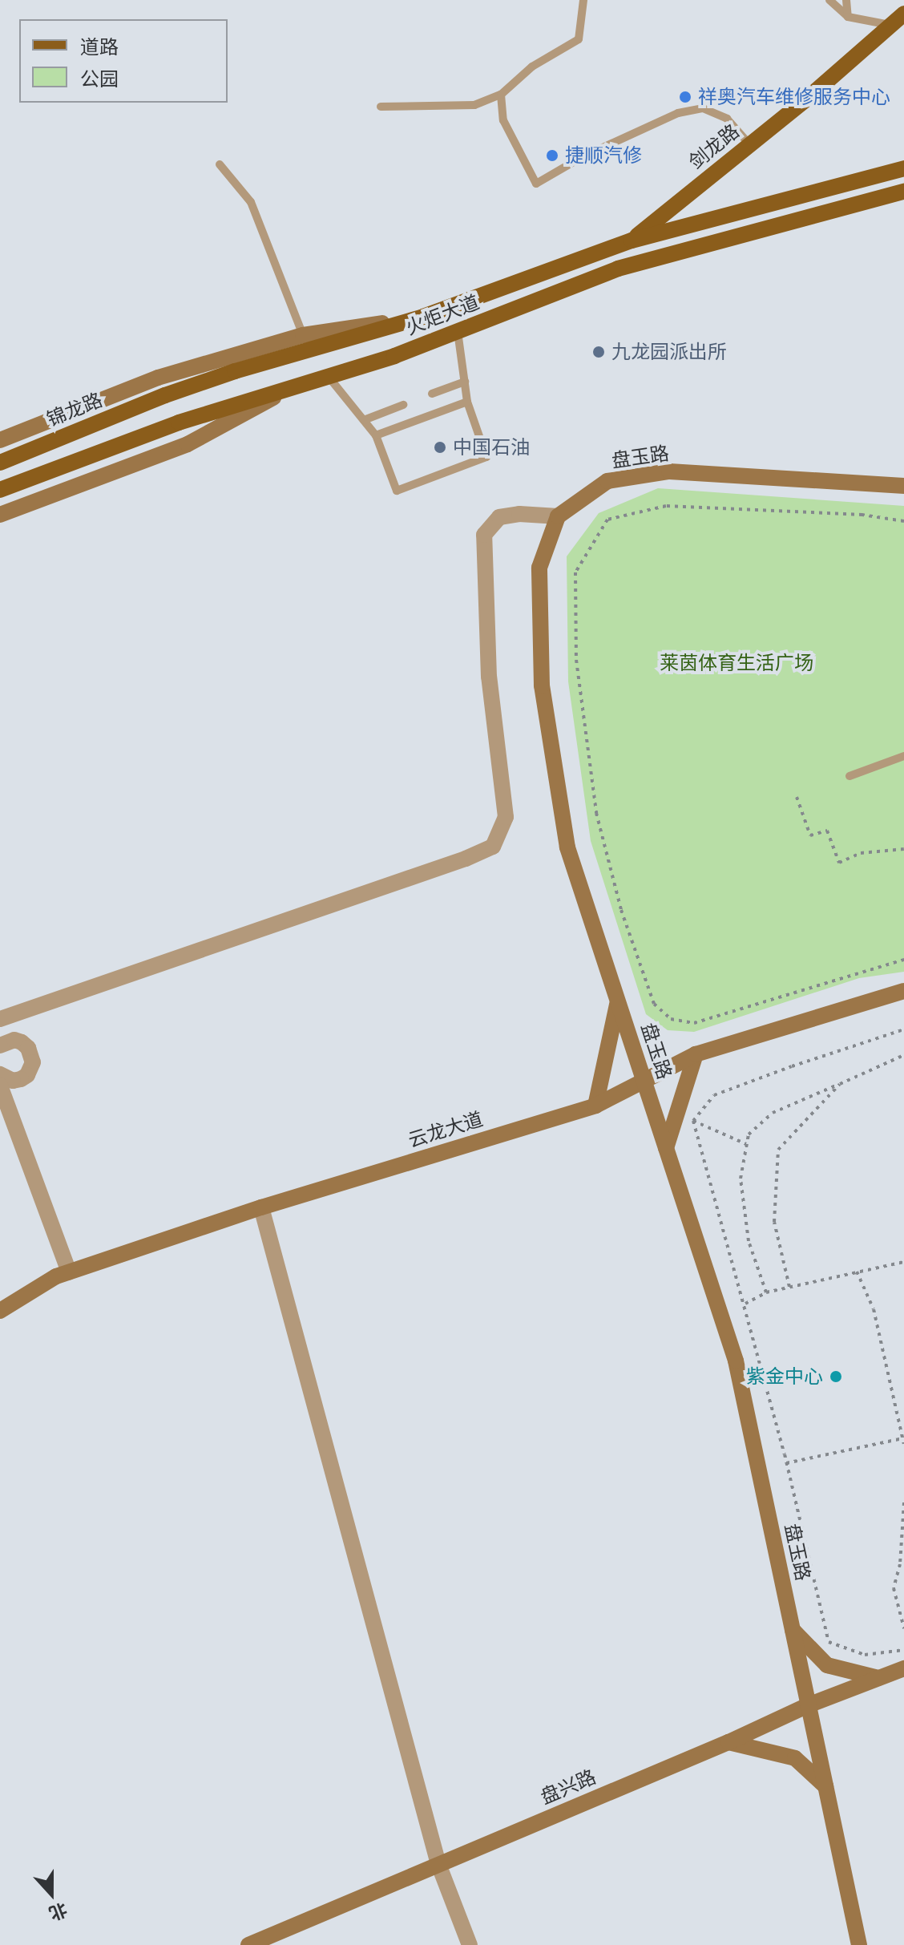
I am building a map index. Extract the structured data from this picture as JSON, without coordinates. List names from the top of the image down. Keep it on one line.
{"streets":{"main road":["剑龙路","火炬大道","锦龙路"],"street":["盘玉路","云龙大道","盘兴路"]},"crossings":[["剑龙路","火炬大道"],["火炬大道","锦龙路"],["盘玉路","云龙大道"],["盘玉路","盘兴路"]],"parks":["莱茵体育生活广场"],"places":["祥奥汽车维修服务中心","捷顺汽修","九龙园派出所","中国石油","紫金中心"],"legend":["道路","公园"],"north":"bottom"}
